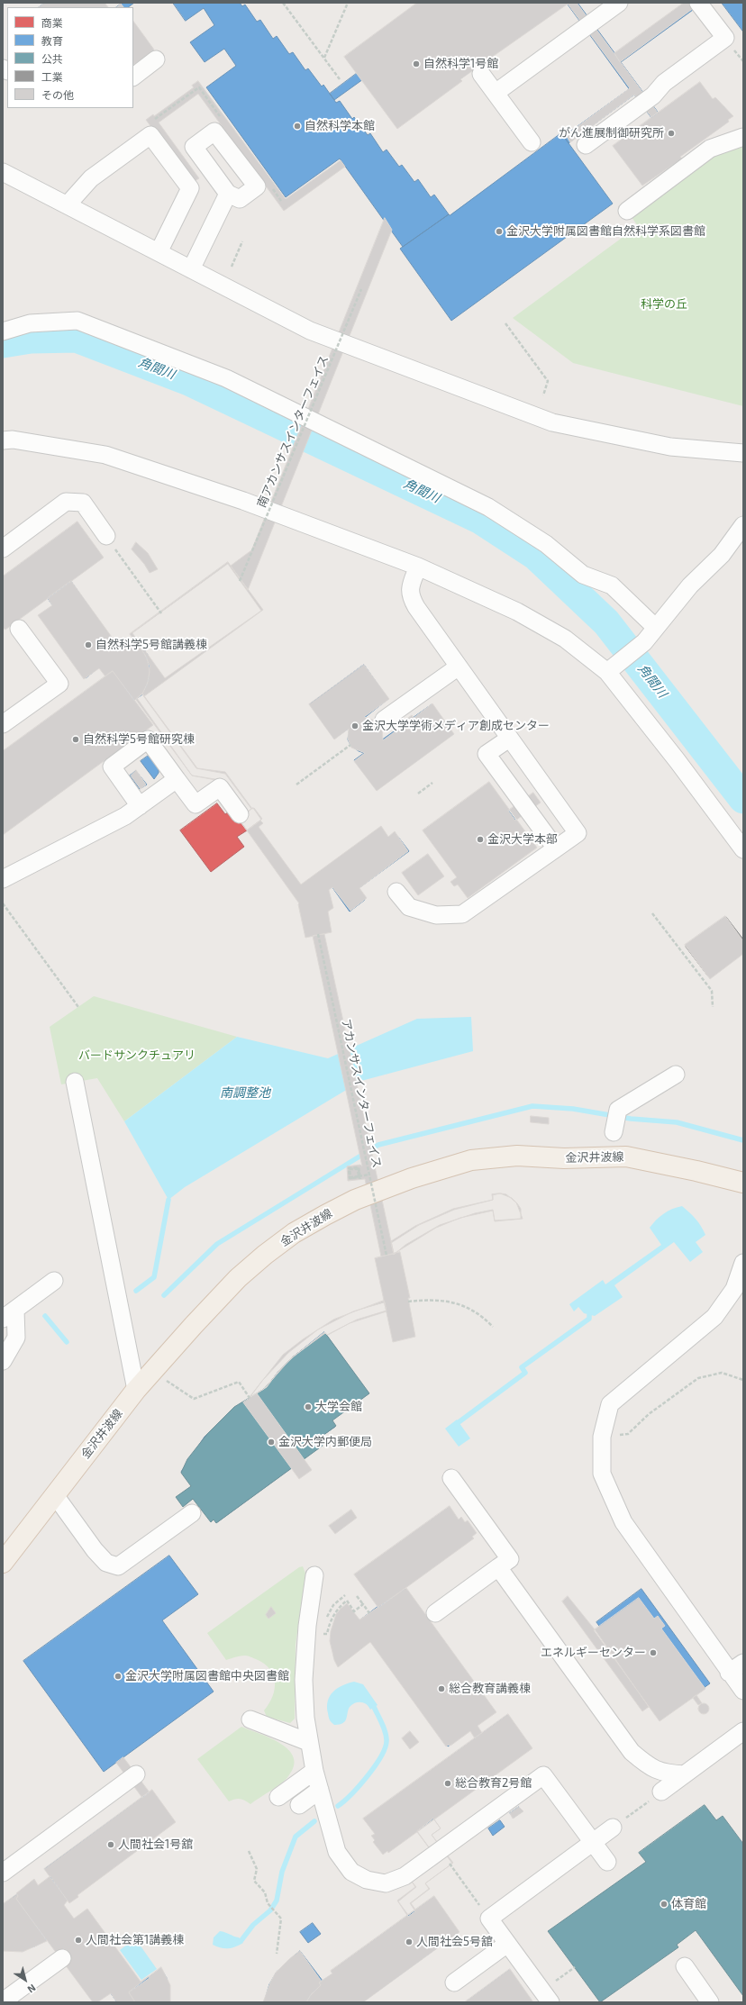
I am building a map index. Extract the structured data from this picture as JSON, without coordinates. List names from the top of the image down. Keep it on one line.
{"streets":{"main road":["金沢井波線"],"path":["南アカンサスインターフェイス","アカンサスインターフェイス"]},"water":["角間川","南調整池"],"parks":["科学の丘","バードサンクチュアリ"],"places":["自然科学1号館","自然科学本館","がん進展制御研究所","金沢大学附属図書館自然科学系図書館","自然科学5号館講義棟","金沢大学学術メディア創成センター","自然科学5号館研究棟","金沢大学本部","大学会館","金沢大学内郵便局","エネルギーセンター","金沢大学附属図書館中央図書館","総合教育講義棟","総合教育2号館","人間社会1号舘","体育館","人間社会第1講義棟","人間社会5号舘"],"legend":["商業","教育","公共","工業","その他"],"north":"bottom right"}
